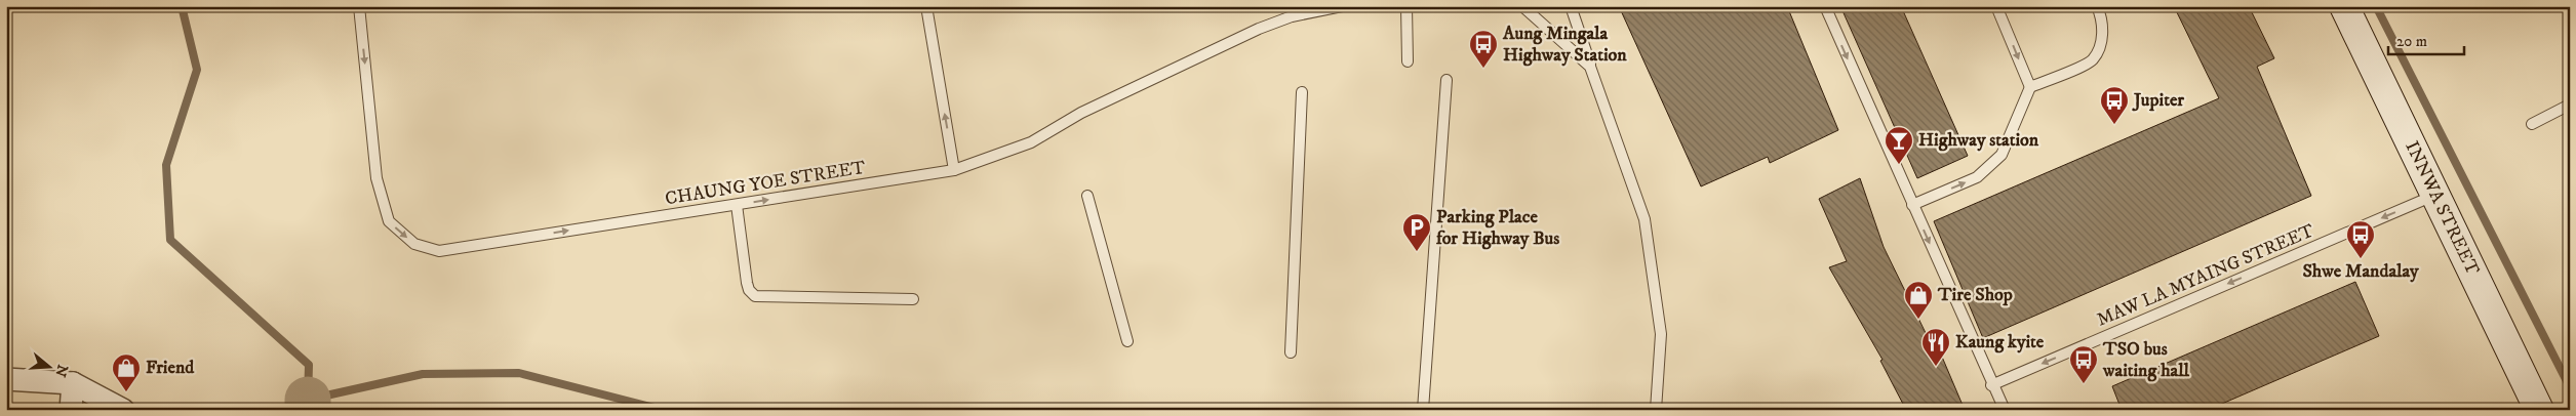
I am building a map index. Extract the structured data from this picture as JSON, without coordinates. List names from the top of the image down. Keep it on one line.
{"streets":{"street":["INNWA STREET"],"lane":["CHAUNG YOE STREET","MAW LA MYAING STREET"]},"crossings":[["INNWA STREET","MAW LA MYAING STREET"]],"one_way":["MAW LA MYAING STREET"],"places":{"bus stop":["Aung Mingala Highway Station","Jupiter","Shwe Mandalay","TSO bus waiting hall"],"bar":["Highway station"],"parking":["Parking Place for Highway Bus"],"shop":["Tire Shop","Friend"],"restaurant":["Kaung kyite"]},"scale_bar":"20 m","north":"right"}
